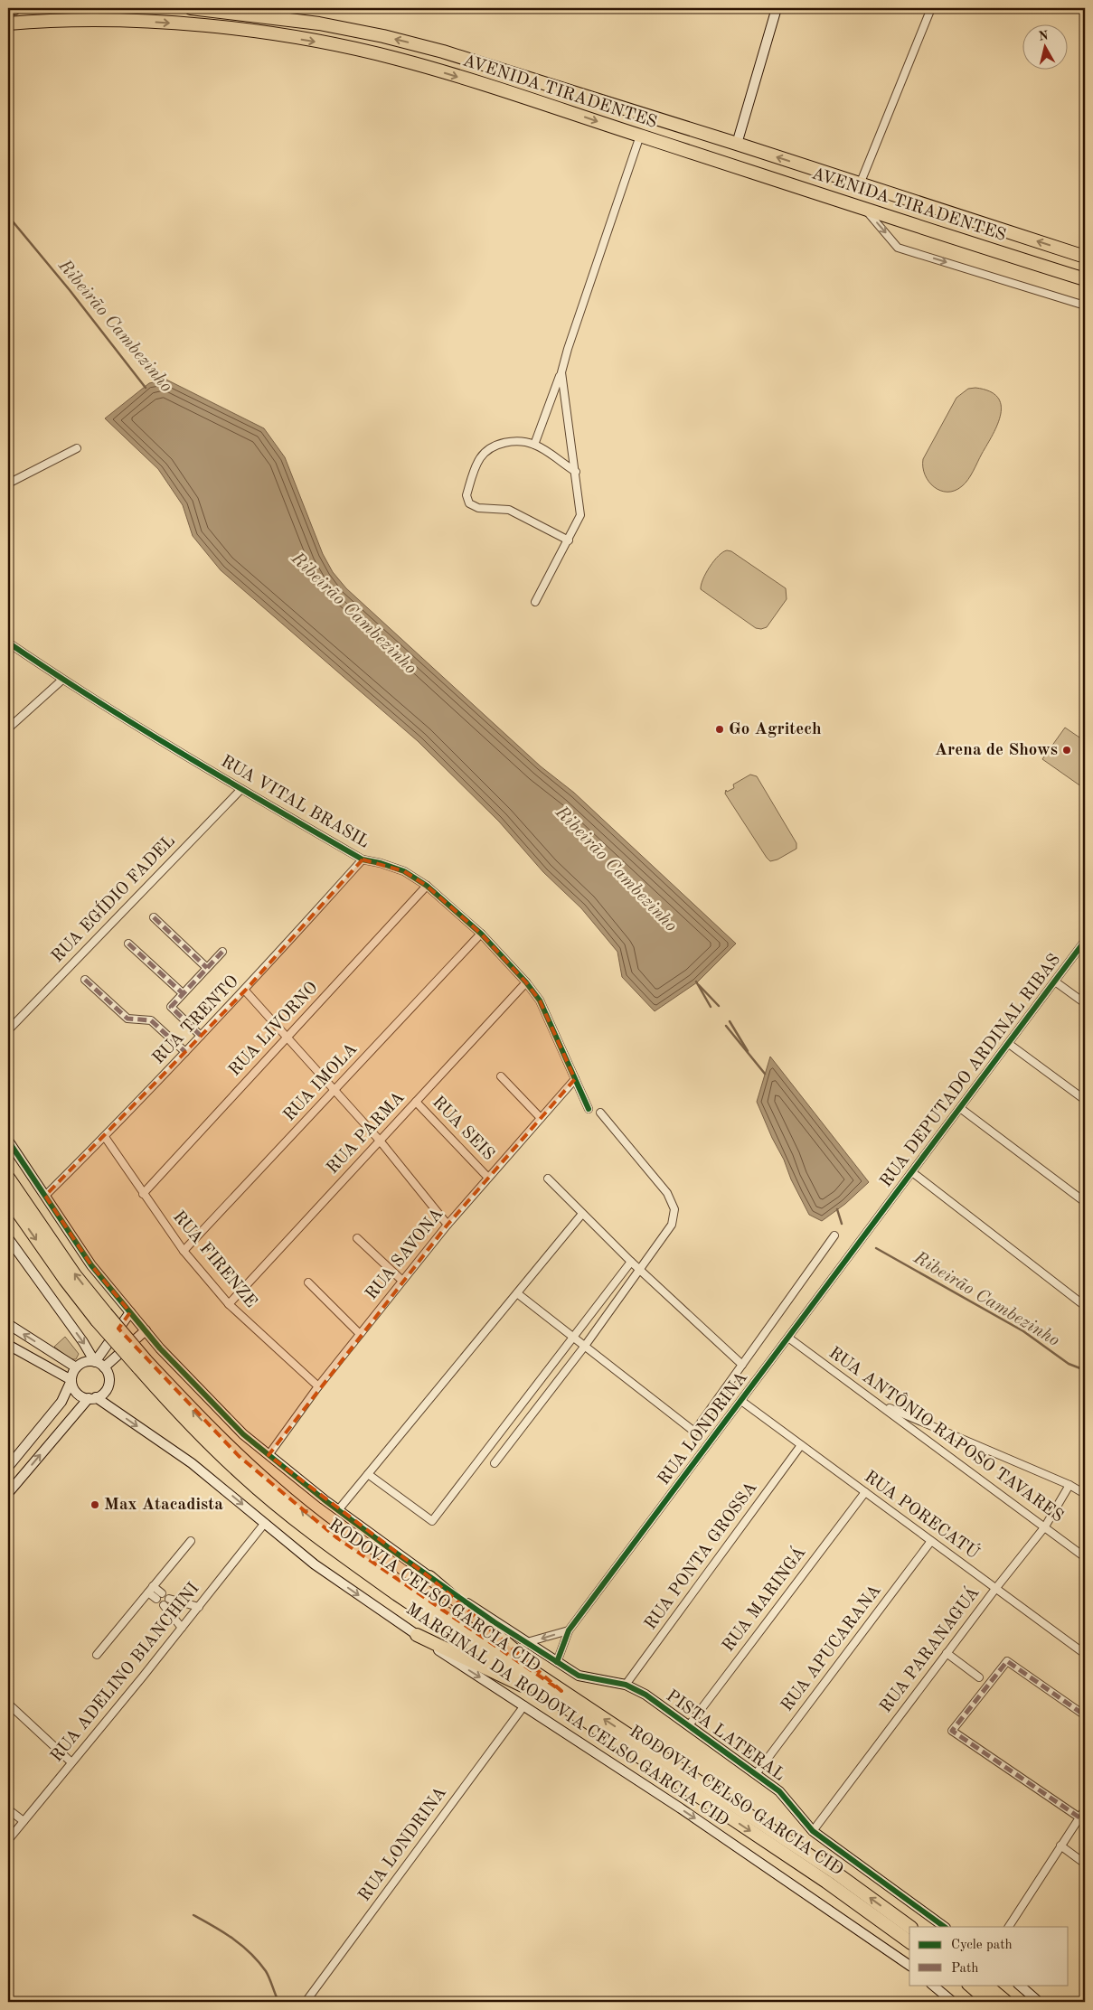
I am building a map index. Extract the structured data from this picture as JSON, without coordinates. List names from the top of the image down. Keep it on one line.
{"streets":{"highway":["AVENIDA TIRADENTES","RODOVIA CELSO GARCIA CID"],"street":["RUA VITAL BRASIL","RUA EGÍDIO FADEL","RUA TRENTO","RUA LIVORNO","RUA DEPUTADO ARDINAL RIBAS","RUA IMOLA","RUA SEIS","RUA PARMA","RUA SAVONA","RUA FIRENZE","RUA LONDRINA","RUA ANTÔNIO RAPOSO TAVARES","RUA PORECATÚ","RUA PONTA GROSSA","RUA MARINGÁ","RUA APUCARANA","RUA PARANAGUÁ","RUA ADELINO BIANCHINI","MARGINAL DA RODOVIA CELSO GARCIA CID","PISTA LATERAL"]},"crossings":[["RUA VITAL BRASIL","RUA EGÍDIO FADEL"],["RUA VITAL BRASIL","RUA TRENTO"],["RUA VITAL BRASIL","RUA LIVORNO"],["RUA VITAL BRASIL","RUA IMOLA"],["RUA VITAL BRASIL","RUA PARMA"],["RUA VITAL BRASIL","RUA SAVONA"],["RUA TRENTO","RUA FIRENZE"],["RUA LIVORNO","RUA FIRENZE"],["RUA DEPUTADO ARDINAL RIBAS","RUA LONDRINA"],["RUA IMOLA","RUA FIRENZE"],["RUA SEIS","RUA PARMA"],["RUA SEIS","RUA SAVONA"],["RUA PARMA","RUA FIRENZE"],["RUA SAVONA","RUA FIRENZE"],["RUA LONDRINA","RUA ANTÔNIO RAPOSO TAVARES"],["RUA LONDRINA","RUA PORECATÚ"],["RUA LONDRINA","MARGINAL DA RODOVIA CELSO GARCIA CID"],["RUA LONDRINA","PISTA LATERAL"],["RUA ANTÔNIO RAPOSO TAVARES","RUA PARANAGUÁ"],["RUA PORECATÚ","RUA PONTA GROSSA"],["RUA PORECATÚ","RUA MARINGÁ"],["RUA PORECATÚ","RUA APUCARANA"],["RUA PORECATÚ","RUA PARANAGUÁ"],["RUA PONTA GROSSA","PISTA LATERAL"],["RUA MARINGÁ","PISTA LATERAL"],["RUA APUCARANA","PISTA LATERAL"],["RUA PARANAGUÁ","PISTA LATERAL"],["RUA ADELINO BIANCHINI","MARGINAL DA RODOVIA CELSO GARCIA CID"]],"water":["Ribeirão Cambezinho"],"places":["Go Agritech","Arena de Shows","Max Atacadista"],"legend":["Cycle path","Path"],"north":"top"}
